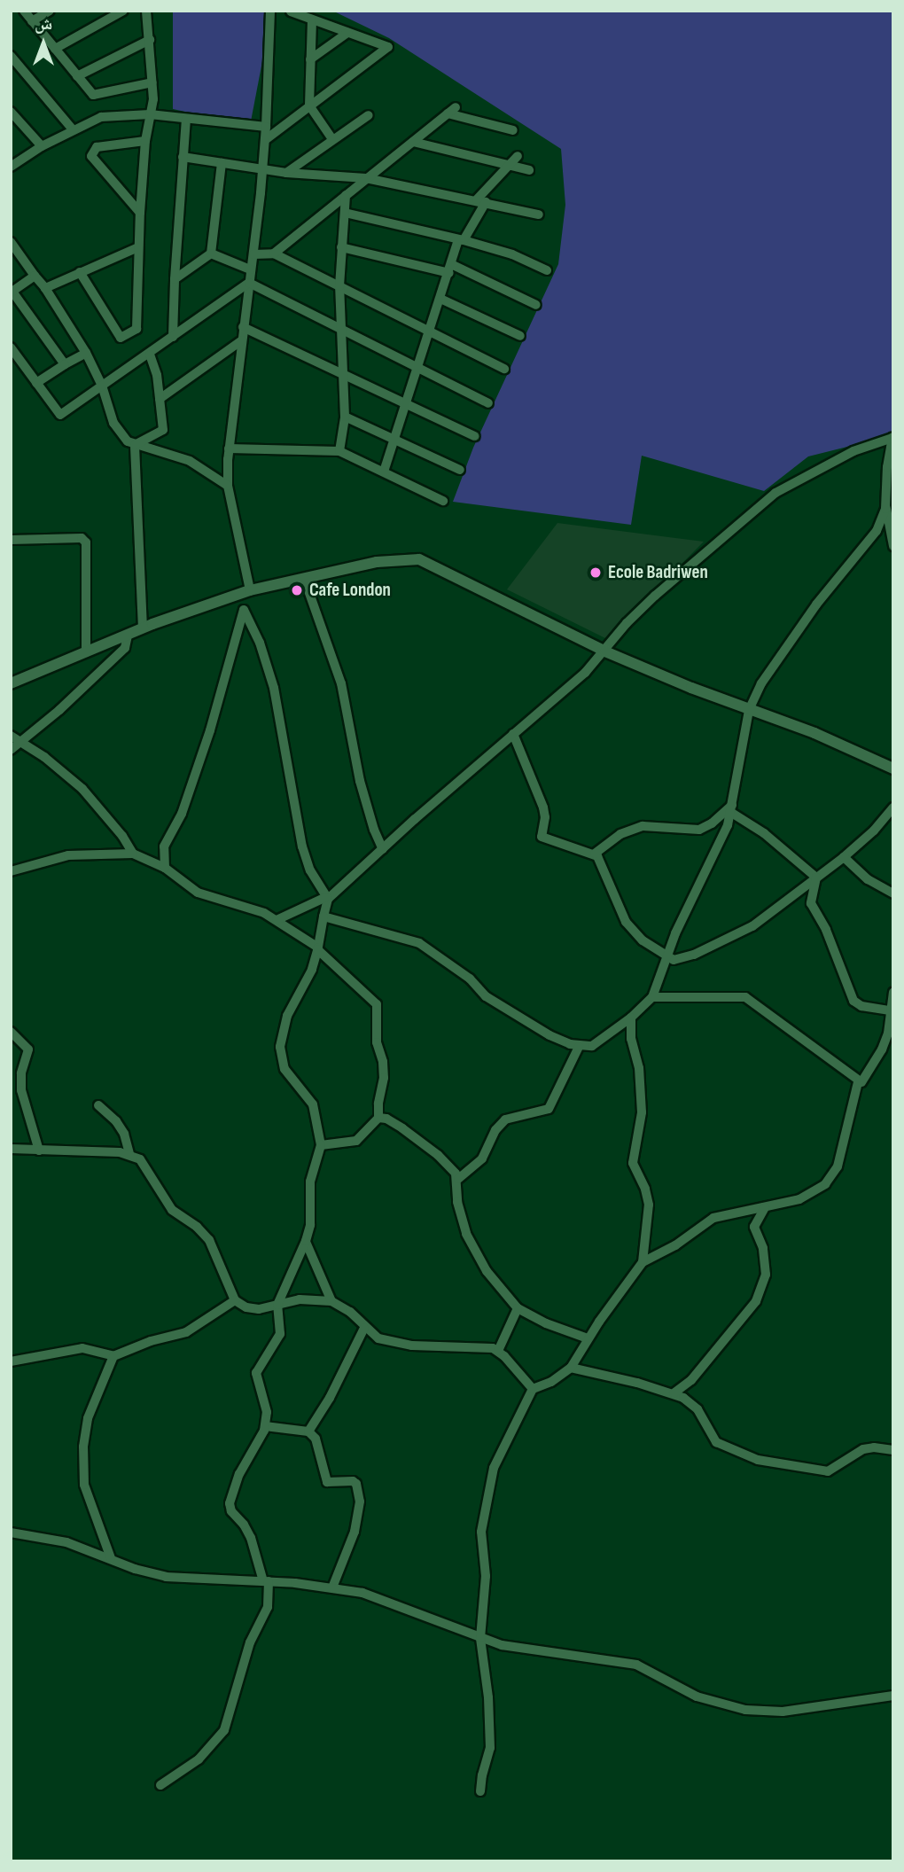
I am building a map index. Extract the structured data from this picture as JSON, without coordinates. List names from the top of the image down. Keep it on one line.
{"places":["Ecole Badriwen","Cafe London"],"north":"top"}
